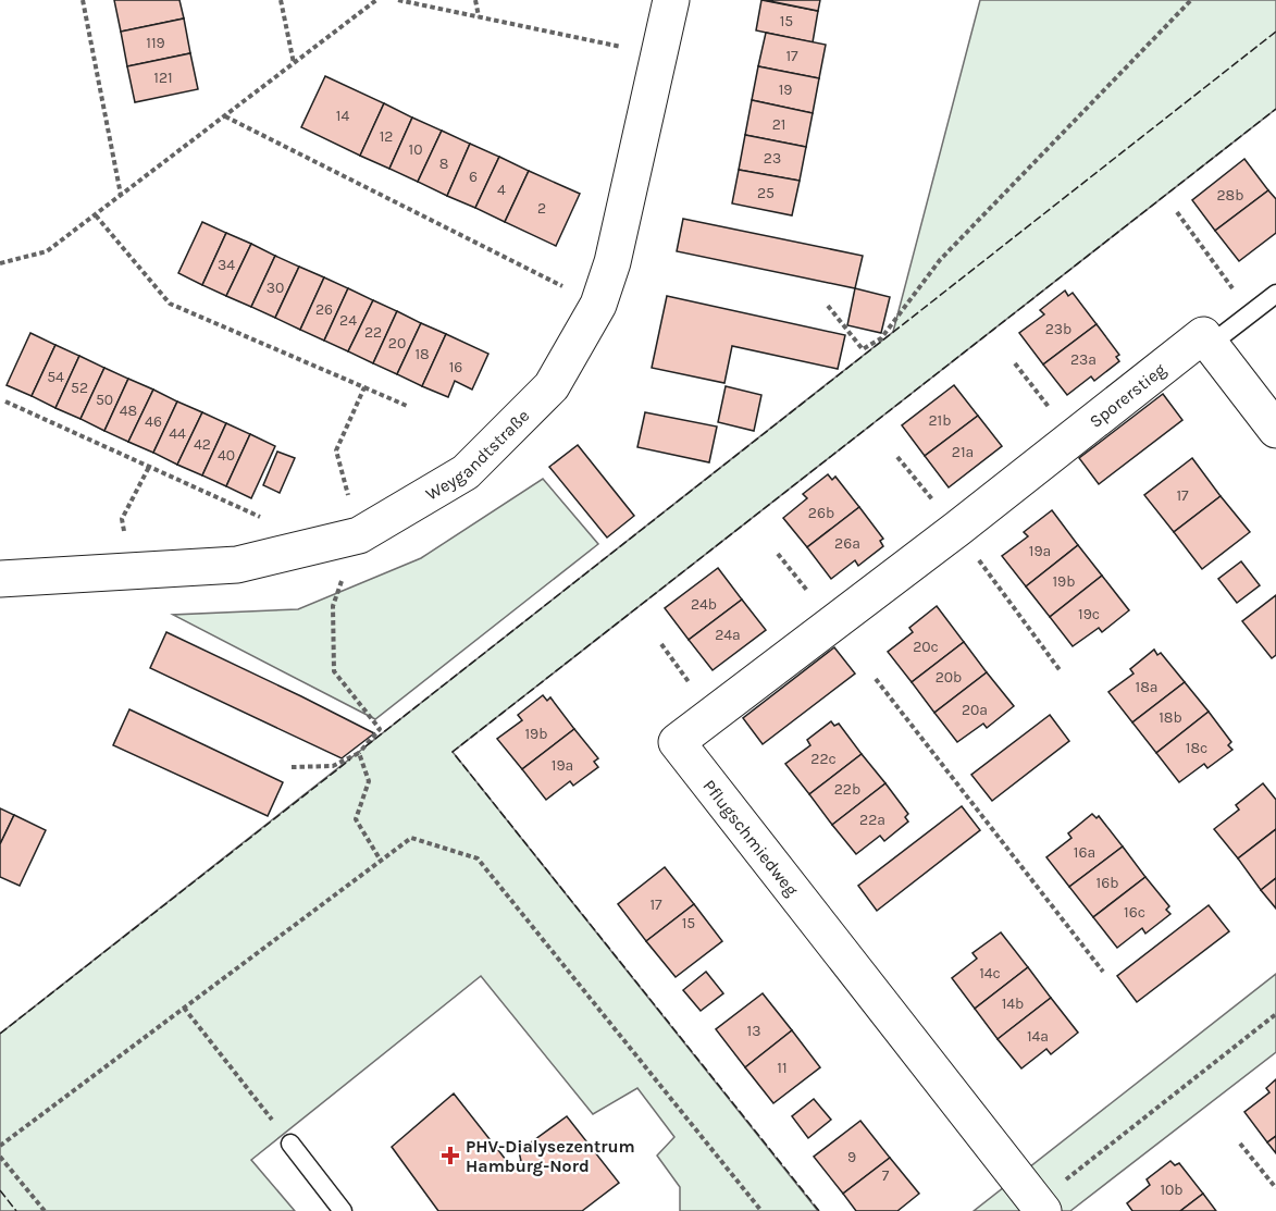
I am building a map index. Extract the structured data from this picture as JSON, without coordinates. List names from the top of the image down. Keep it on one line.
{"streets":{"street":["Sporerstieg","Weygandtstraße","Pflugschmiedweg"]},"crossings":[["Sporerstieg","Pflugschmiedweg"]],"places":{"health":["PHV-Dialysezentrum Hamburg-Nord"]},"house_numbers":["15","119","17","121","19","14","21","12","10","23","8","6","4","25","28b","2","34","30","26","24","23b","22","20","18","23a","16","54","52","50","48","21b","46","44","42","21a","40","17","26b","26a","19a","19b","24b","19c","24a","20c","20b","18a","20a","18b","19b","18c","22c","19a","22b","22a","16a","16b","17","16c","15","14c","14b","13","14a","11","9","7","10b"]}
